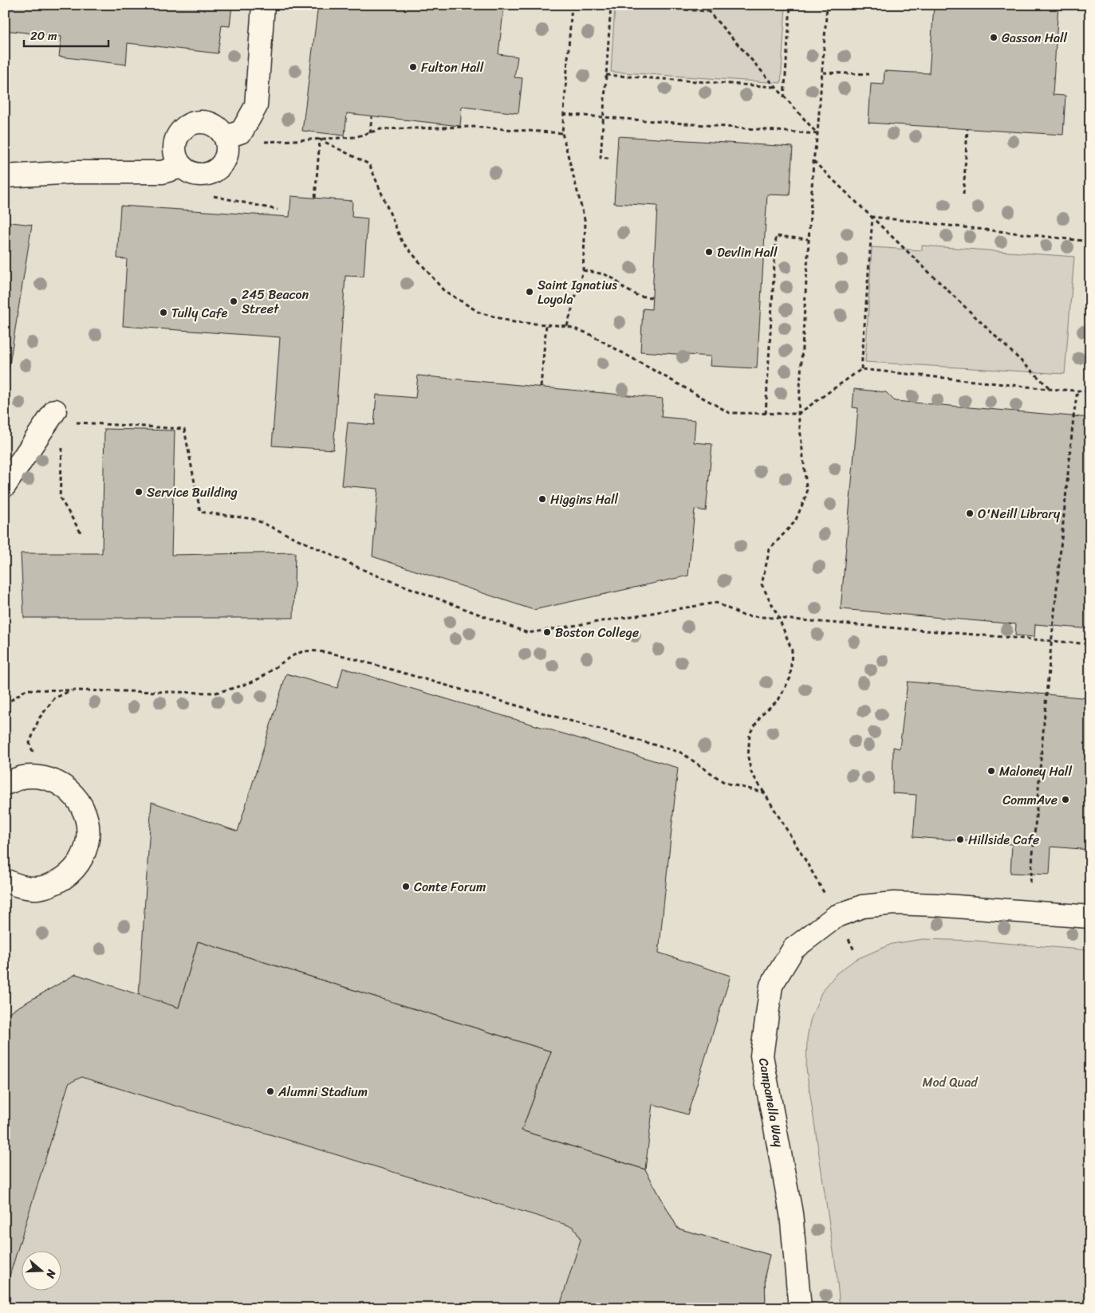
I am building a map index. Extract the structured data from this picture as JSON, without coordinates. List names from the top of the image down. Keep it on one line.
{"streets":{"street":["Campanella Way"]},"parks":["Mod Quad"],"places":["Gasson Hall","Fulton Hall","Devlin Hall","Saint Ignatius Loyola","245 Beacon Street","Tully Cafe","Service Building","Higgins Hall","O'Neill Library","Boston College","Maloney Hall","CommAve","Hillside Cafe","Conte Forum","Alumni Stadium"],"scale_bar":"20 m","north":"right"}
